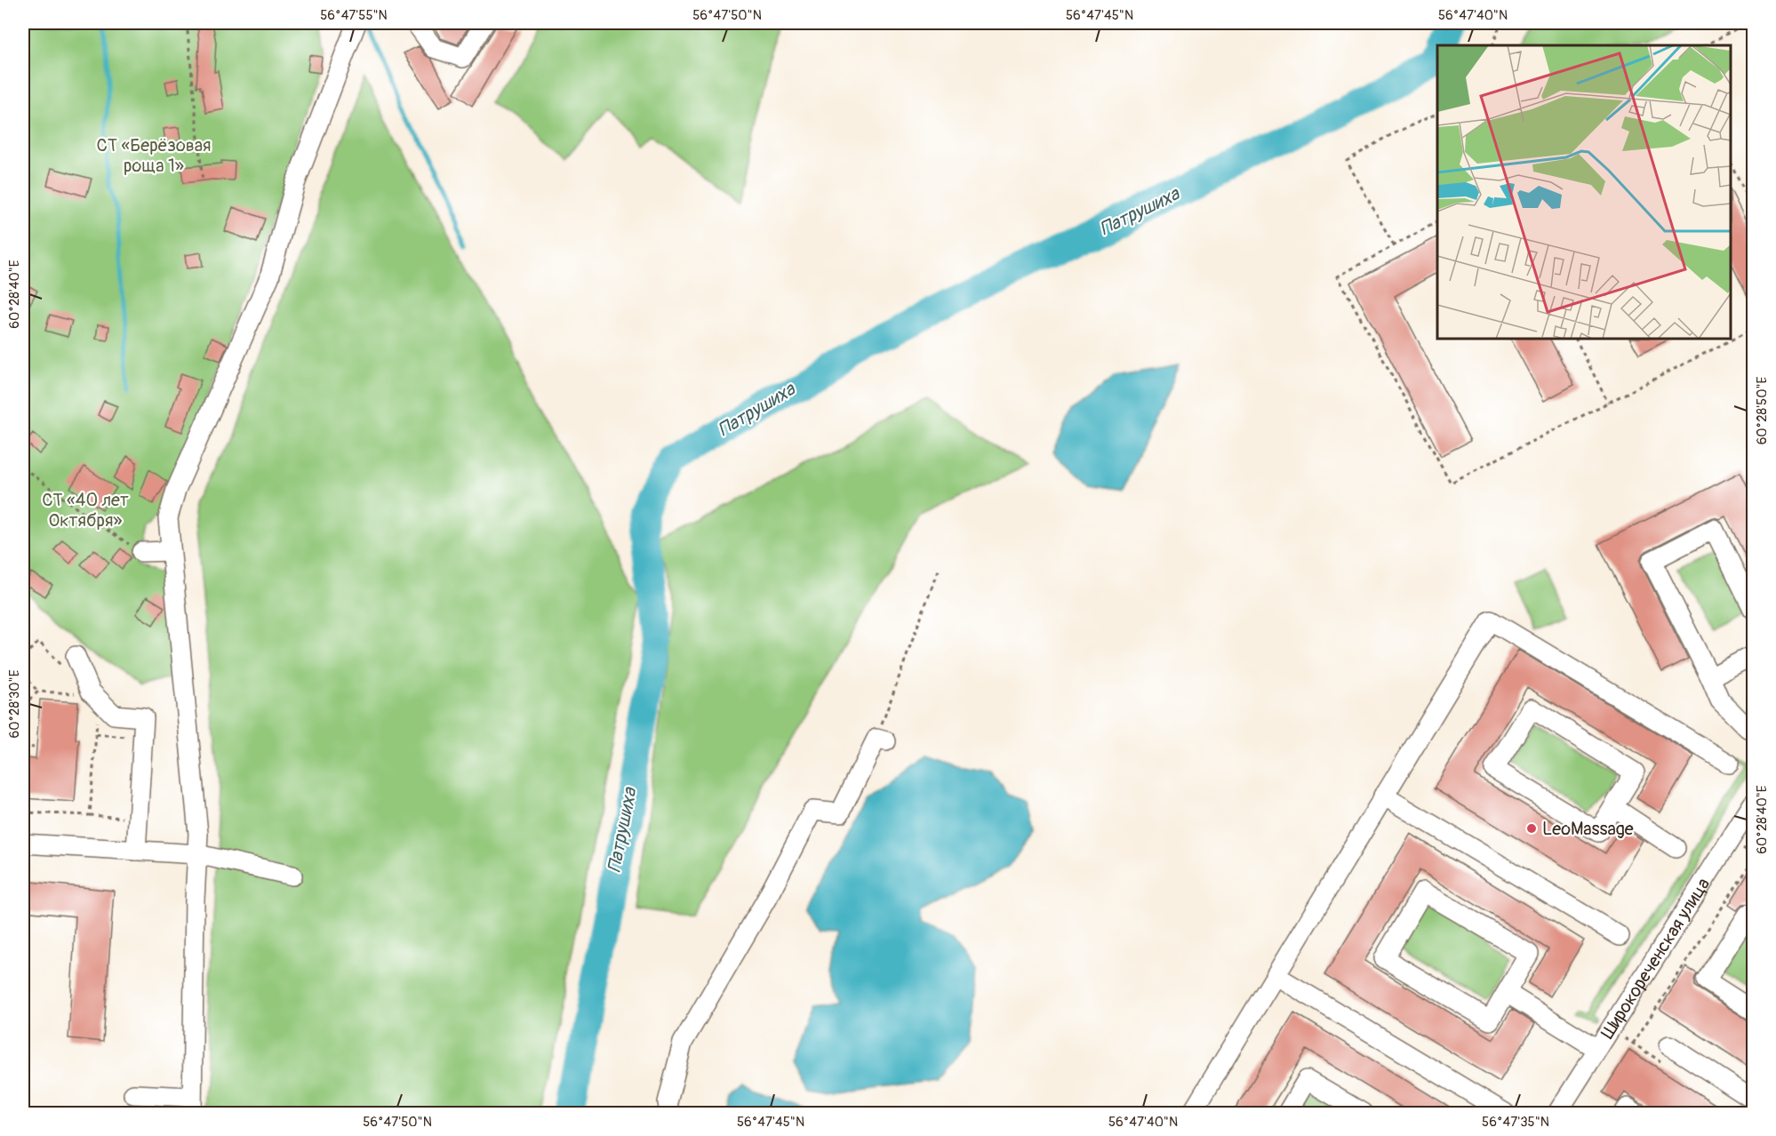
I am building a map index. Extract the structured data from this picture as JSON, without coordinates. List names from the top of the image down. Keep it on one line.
{"streets":{"street":["Широкореченская улица"]},"water":["Патрушиха"],"parks":["СТ «Берёзовая роща 1»","СТ «40 лет Октября»"],"places":["LeoMassage"],"coordinates":["56°47'55\"N","56°47'50\"N","56°47'45\"N","56°47'40\"N","60°28'40\"E","60°28'50\"E","60°28'30\"E","56°47'35\"N"]}
